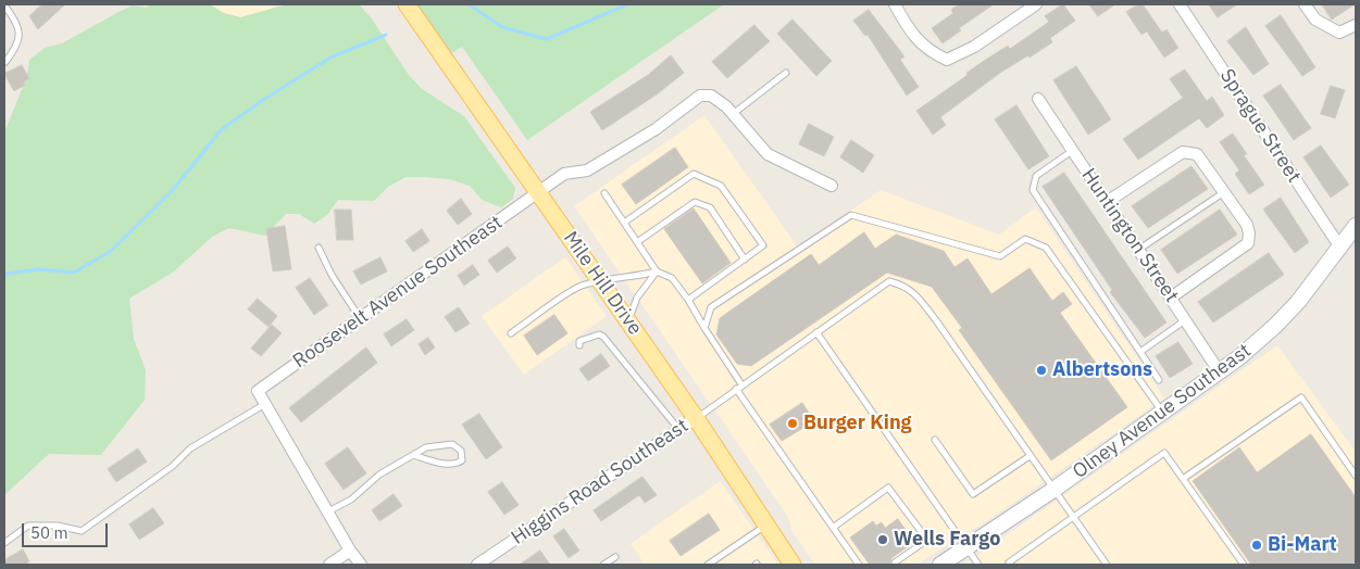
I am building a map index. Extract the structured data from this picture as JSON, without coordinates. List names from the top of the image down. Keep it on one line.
{"streets":{"main road":["Mile Hill Drive","Olney Avenue Southeast"],"street":["Sprague Street","Huntington Street","Roosevelt Avenue Southeast","Higgins Road Southeast"]},"crossings":[["Sprague Street","Olney Avenue Southeast"],["Huntington Street","Olney Avenue Southeast"],["Mile Hill Drive","Roosevelt Avenue Southeast"],["Mile Hill Drive","Higgins Road Southeast"]],"places":["Albertsons","Burger King","Wells Fargo","Bi-Mart"],"scale_bar":"50 m"}
